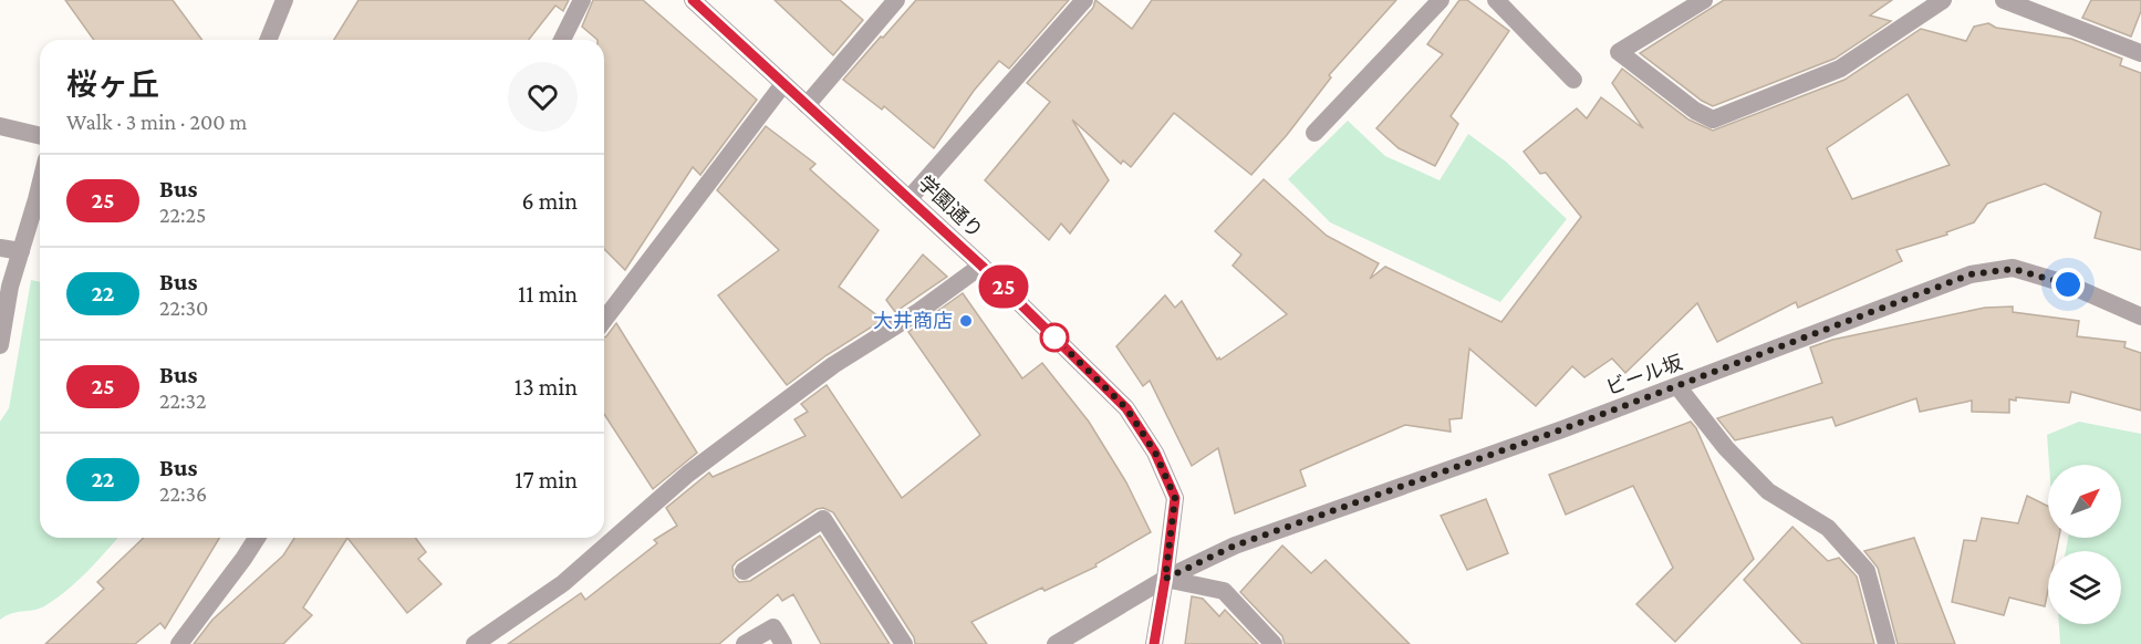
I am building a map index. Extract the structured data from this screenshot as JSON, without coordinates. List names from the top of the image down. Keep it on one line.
{"streets":{"street":["学園通り","ビール坂"]},"crossings":[["学園通り","ビール坂"]],"places":["大井商店"],"lines":["bus line 25"],"north":"top right","page":{"on_map":"25","heading":["桜ヶ丘","Walk · 3 min · 200 m"],"list":[{"mark":"25","name":"Bus","note":"22:25","value":"6 min"},{"mark":"22","name":"Bus","note":"22:30","value":"11 min"},{"mark":"25","name":"Bus","note":"22:32","value":"13 min"},{"mark":"22","name":"Bus","note":"22:36","value":"17 min"}]}}
